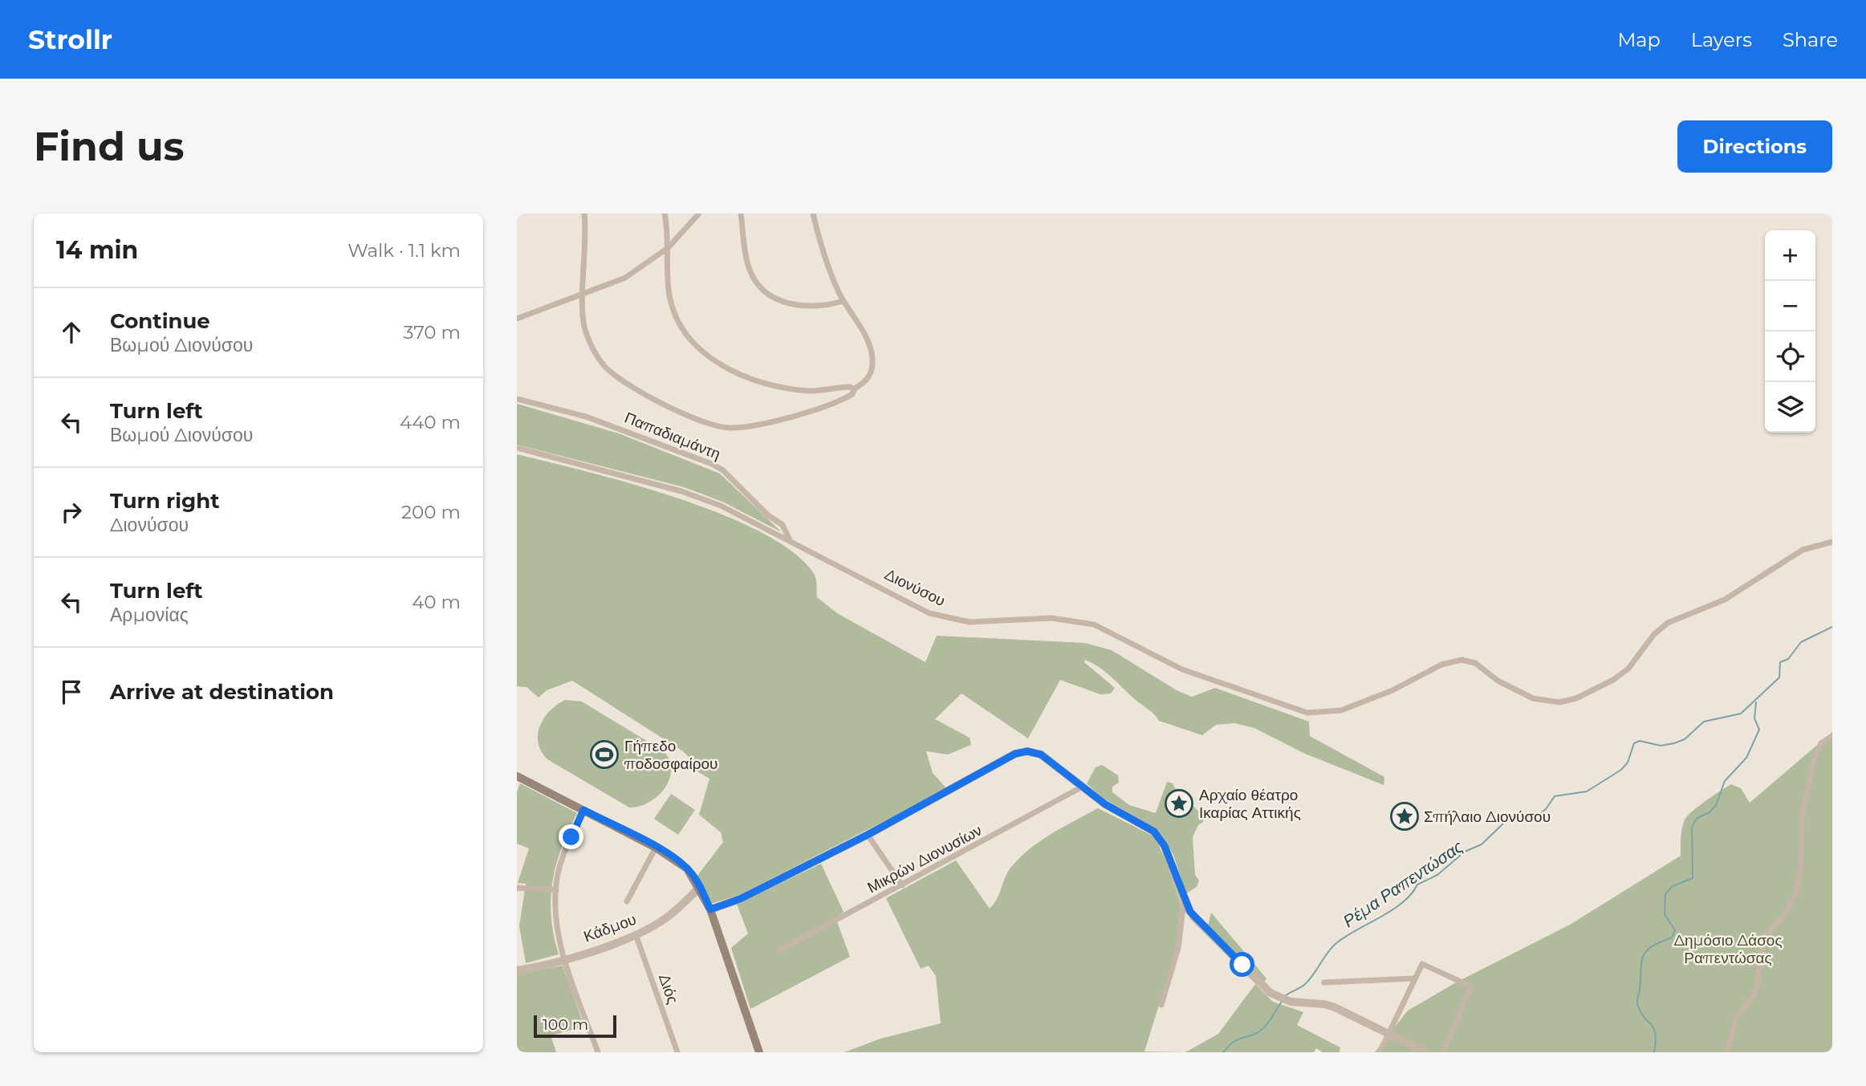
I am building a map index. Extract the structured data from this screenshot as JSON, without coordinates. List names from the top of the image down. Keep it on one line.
{"streets":{"street":["Παπαδιαμάντη","Διονύσου","Μικρών Διονυσίων","Κάδμου","Διός"]},"crossings":[["Παπαδιαμάντη","Διονύσου"],["Κάδμου","Διός"]],"water":["Ρέμα Ραπεντώσας"],"parks":["Δημόσιο Δάσος Ραπεντώσας"],"places":{"sports":["Γήπεδο ποδοσφαίρου"],"place":["Αρχαίο θέατρο Ικαρίας Αττικής","Σπήλαιο Διονύσου"]},"scale_bar":"100 m","page":{"header":"Strollr","nav":["Map","Layers","Share"],"buttons":"Directions","title":"Find us","heading":["14 min","Walk · 1.1 km"],"map_buttons":["+","−"],"list":[["Continue","Βωμού Διονύσου","370 m"],["Turn left","Βωμού Διονύσου","440 m"],["Turn right","Διονύσου","200 m"],["Turn left","Αρμονίας","40 m"],"Arrive at destination"],"scale":"100 m"}}
